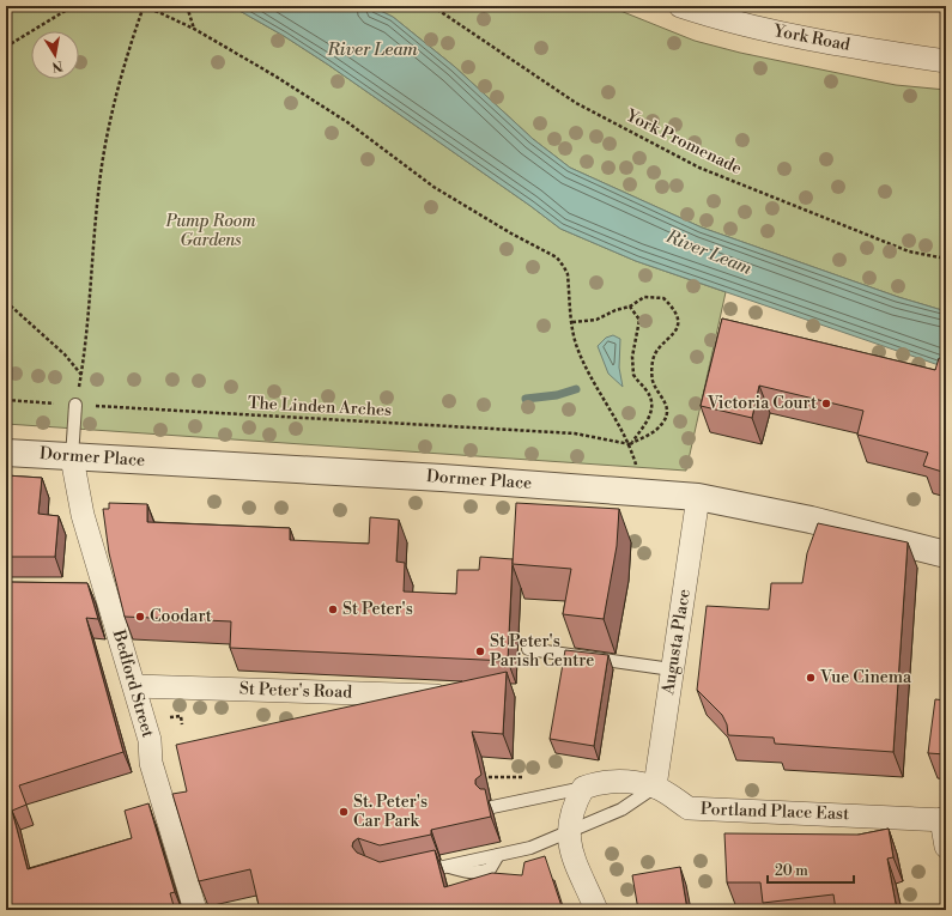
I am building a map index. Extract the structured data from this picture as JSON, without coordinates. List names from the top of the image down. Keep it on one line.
{"streets":{"street":["York Road","Dormer Place","Augusta Place","Bedford Street","St Peter's Road","Portland Place East"],"path":["York Promenade","The Linden Arches"]},"crossings":[["Dormer Place","Augusta Place"],["Dormer Place","Bedford Street"],["Augusta Place","Portland Place East"],["Bedford Street","St Peter's Road"]],"water":["River Leam"],"parks":["Pump Room Gardens"],"places":["Victoria Court","St Peter's","Coodart","St Peter's Parish Centre","Vue Cinema","St. Peter's Car Park"],"scale_bar":"20 m","north":"bottom"}
